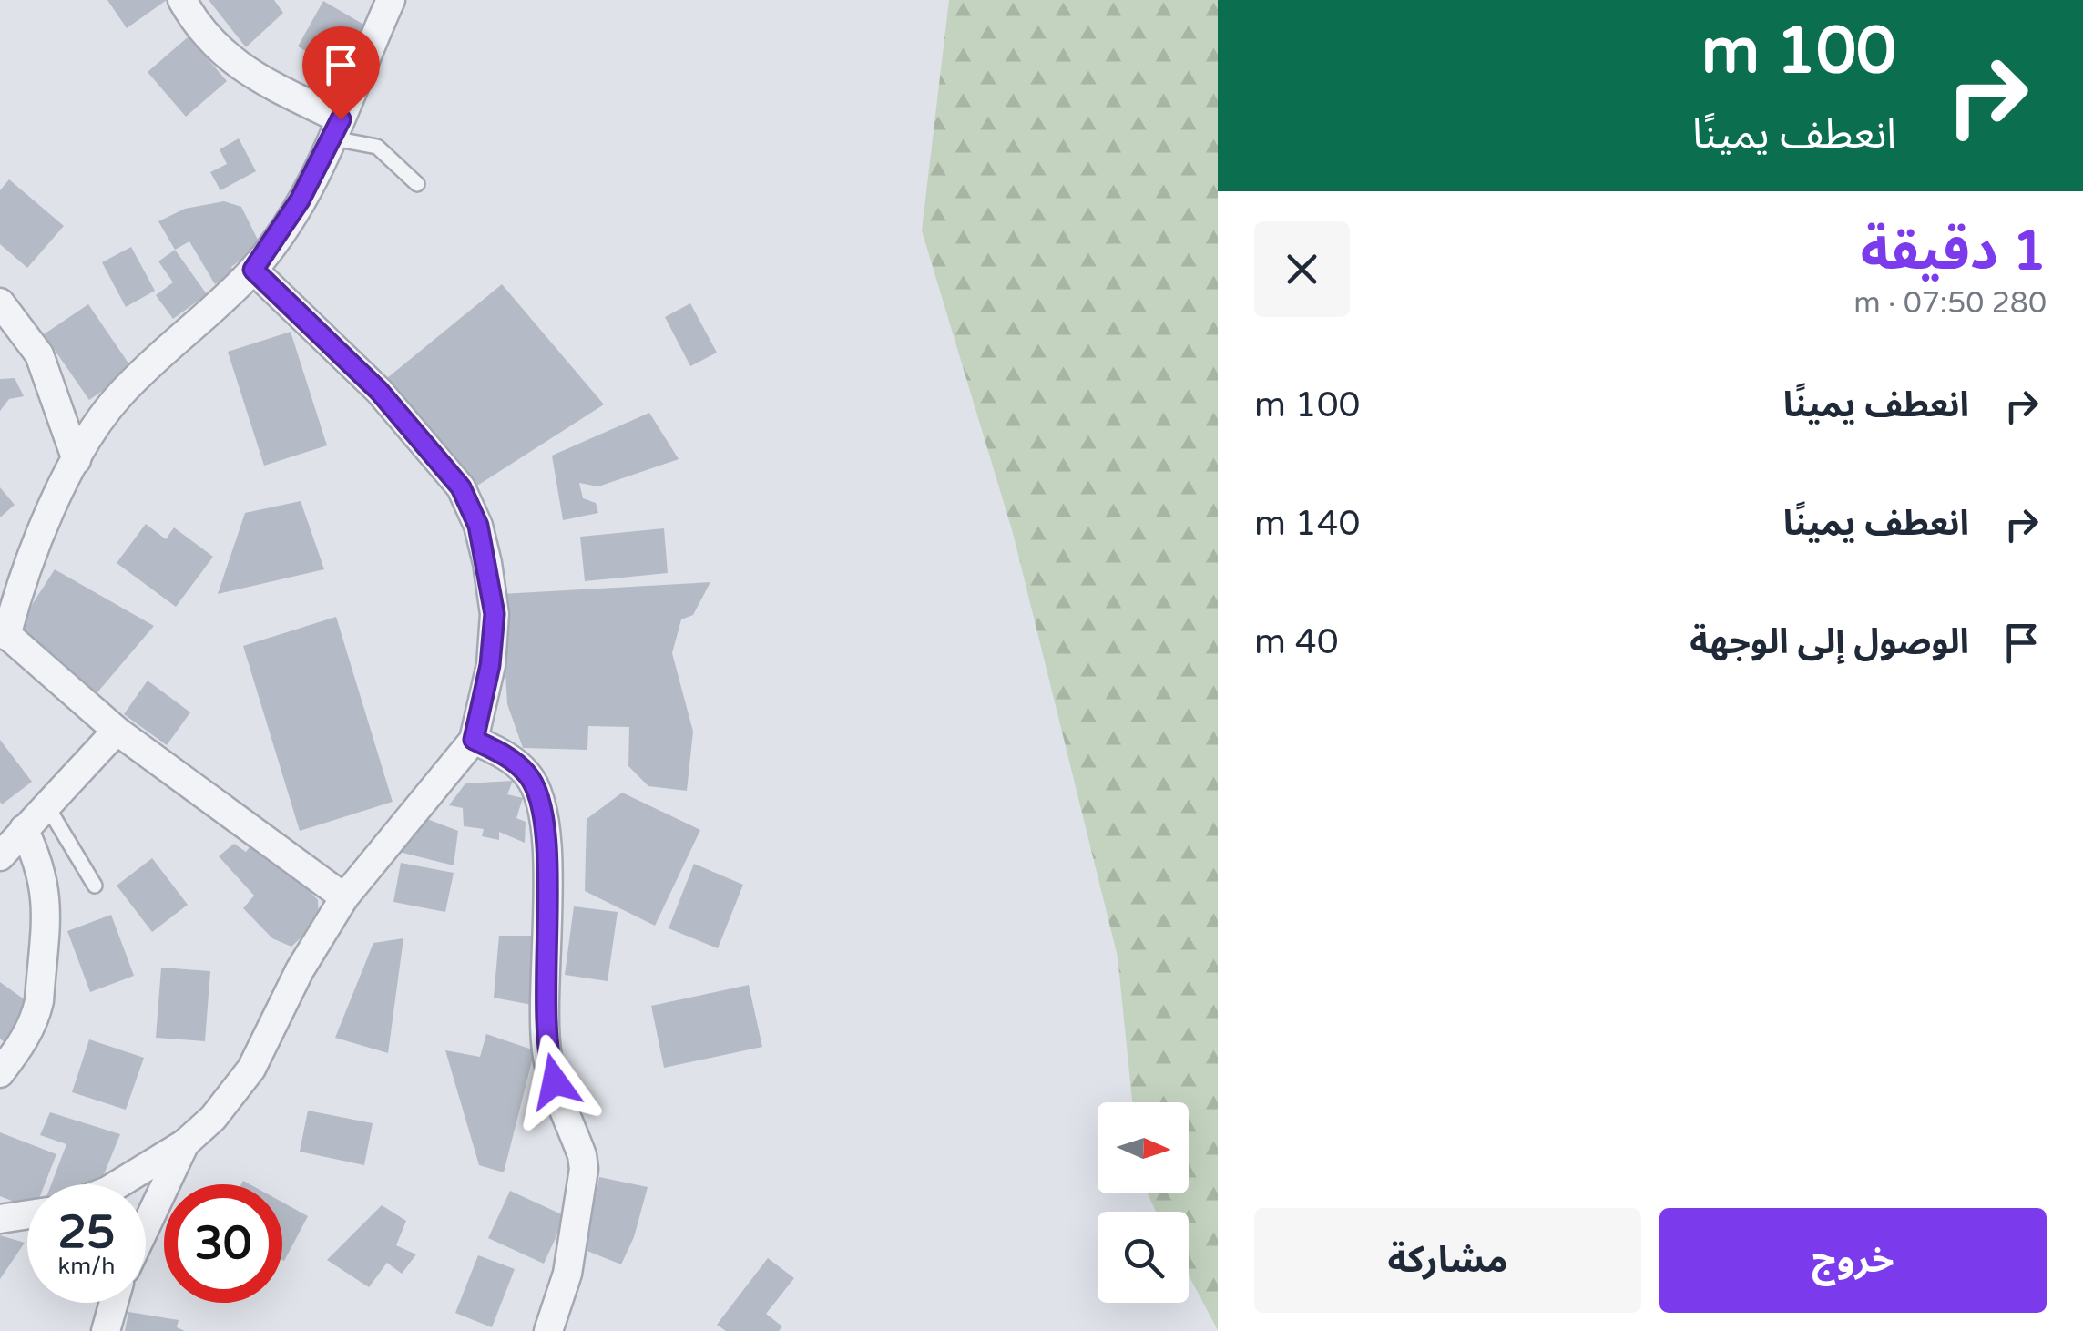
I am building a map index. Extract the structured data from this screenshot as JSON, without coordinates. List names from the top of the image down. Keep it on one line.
{"north":"right","page":{"turn":["100 m","انعطف يمينًا"],"heading":["1 دقيقة","280 m · 07:50"],"list":[{"name":"انعطف يمينًا","value":"100 m"},{"name":"انعطف يمينًا","value":"140 m"},{"name":"الوصول إلى الوجهة","value":"40 m"}],"speed":"25 km/h","limit":"30","buttons":["خروج","مشاركة"]}}
